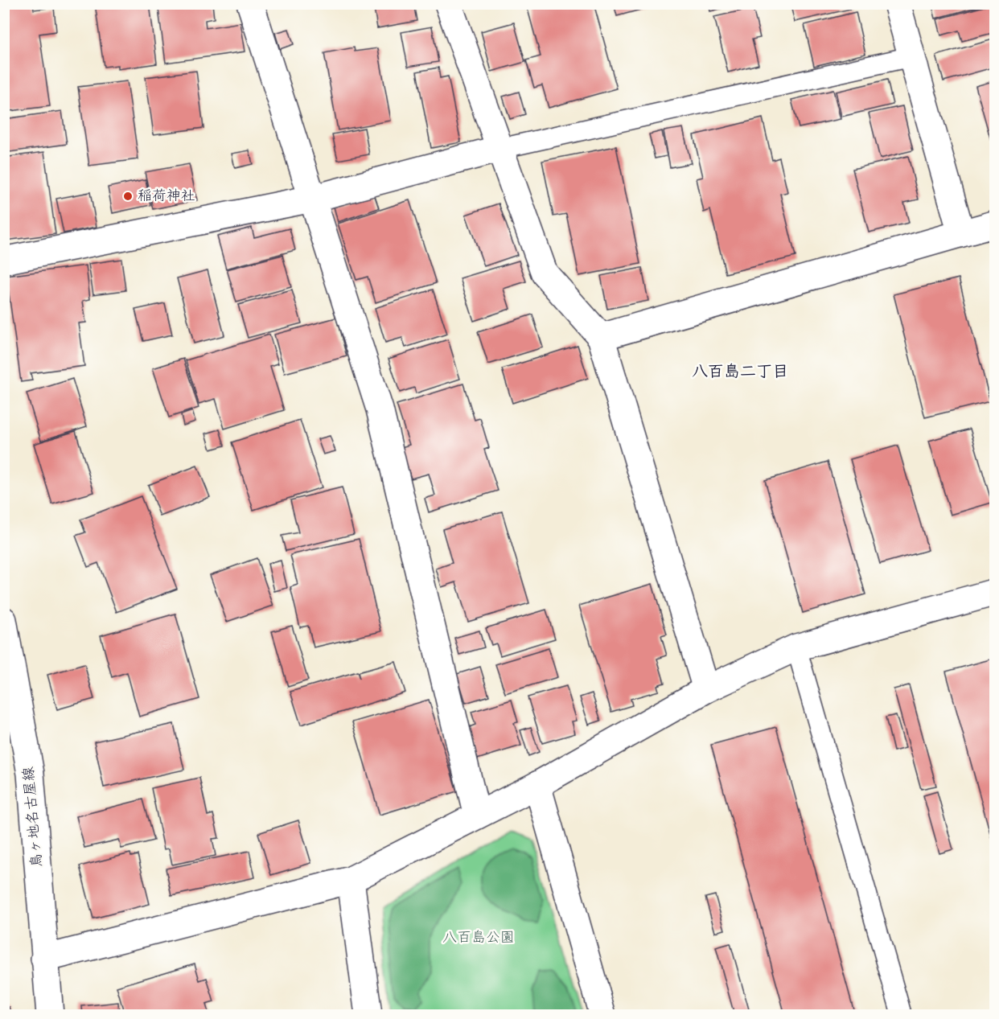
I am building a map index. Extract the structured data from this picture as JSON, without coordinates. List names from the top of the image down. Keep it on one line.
{"streets":{"street":["鳥ヶ地名古屋線"]},"districts":["八百島二丁目"],"parks":["八百島公園"],"places":["稲荷神社"]}
